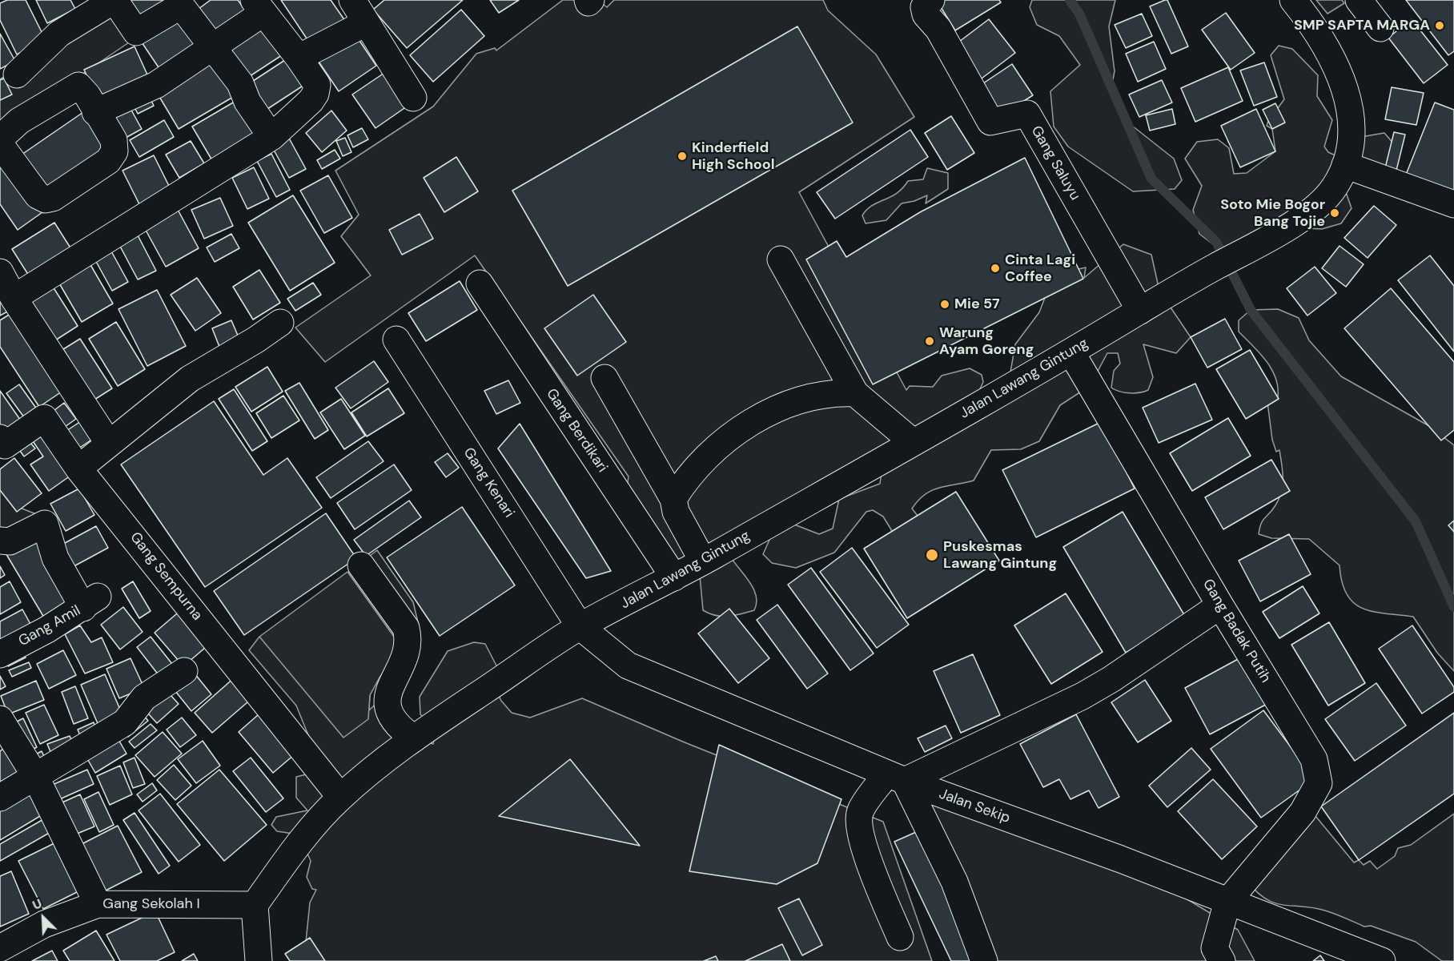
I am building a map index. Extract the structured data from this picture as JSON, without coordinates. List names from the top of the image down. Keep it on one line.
{"streets":{"street":["Gang Saluyu","Jalan Lawang Gintung","Gang Berdikari","Gang Kenari","Gang Sempurna","Gang Amil","Gang Badak Putih","Jalan Sekip","Gang Sekolah I"]},"crossings":[["Gang Saluyu","Jalan Lawang Gintung"],["Jalan Lawang Gintung","Gang Berdikari"],["Jalan Lawang Gintung","Gang Kenari"],["Jalan Lawang Gintung","Gang Sempurna"],["Jalan Lawang Gintung","Gang Badak Putih"],["Jalan Lawang Gintung","Jalan Sekip"],["Jalan Lawang Gintung","Gang Sekolah I"],["Gang Kenari","Jalan Sekip"],["Gang Badak Putih","Jalan Sekip"]],"places":["SMP SAPTA MARGA","Kinderfield High School","Soto Mie Bogor Bang Tojie","Cinta Lagi Coffee","Mie 57","Warung Ayam Goreng","Puskesmas Lawang Gintung"],"north":"top left"}
